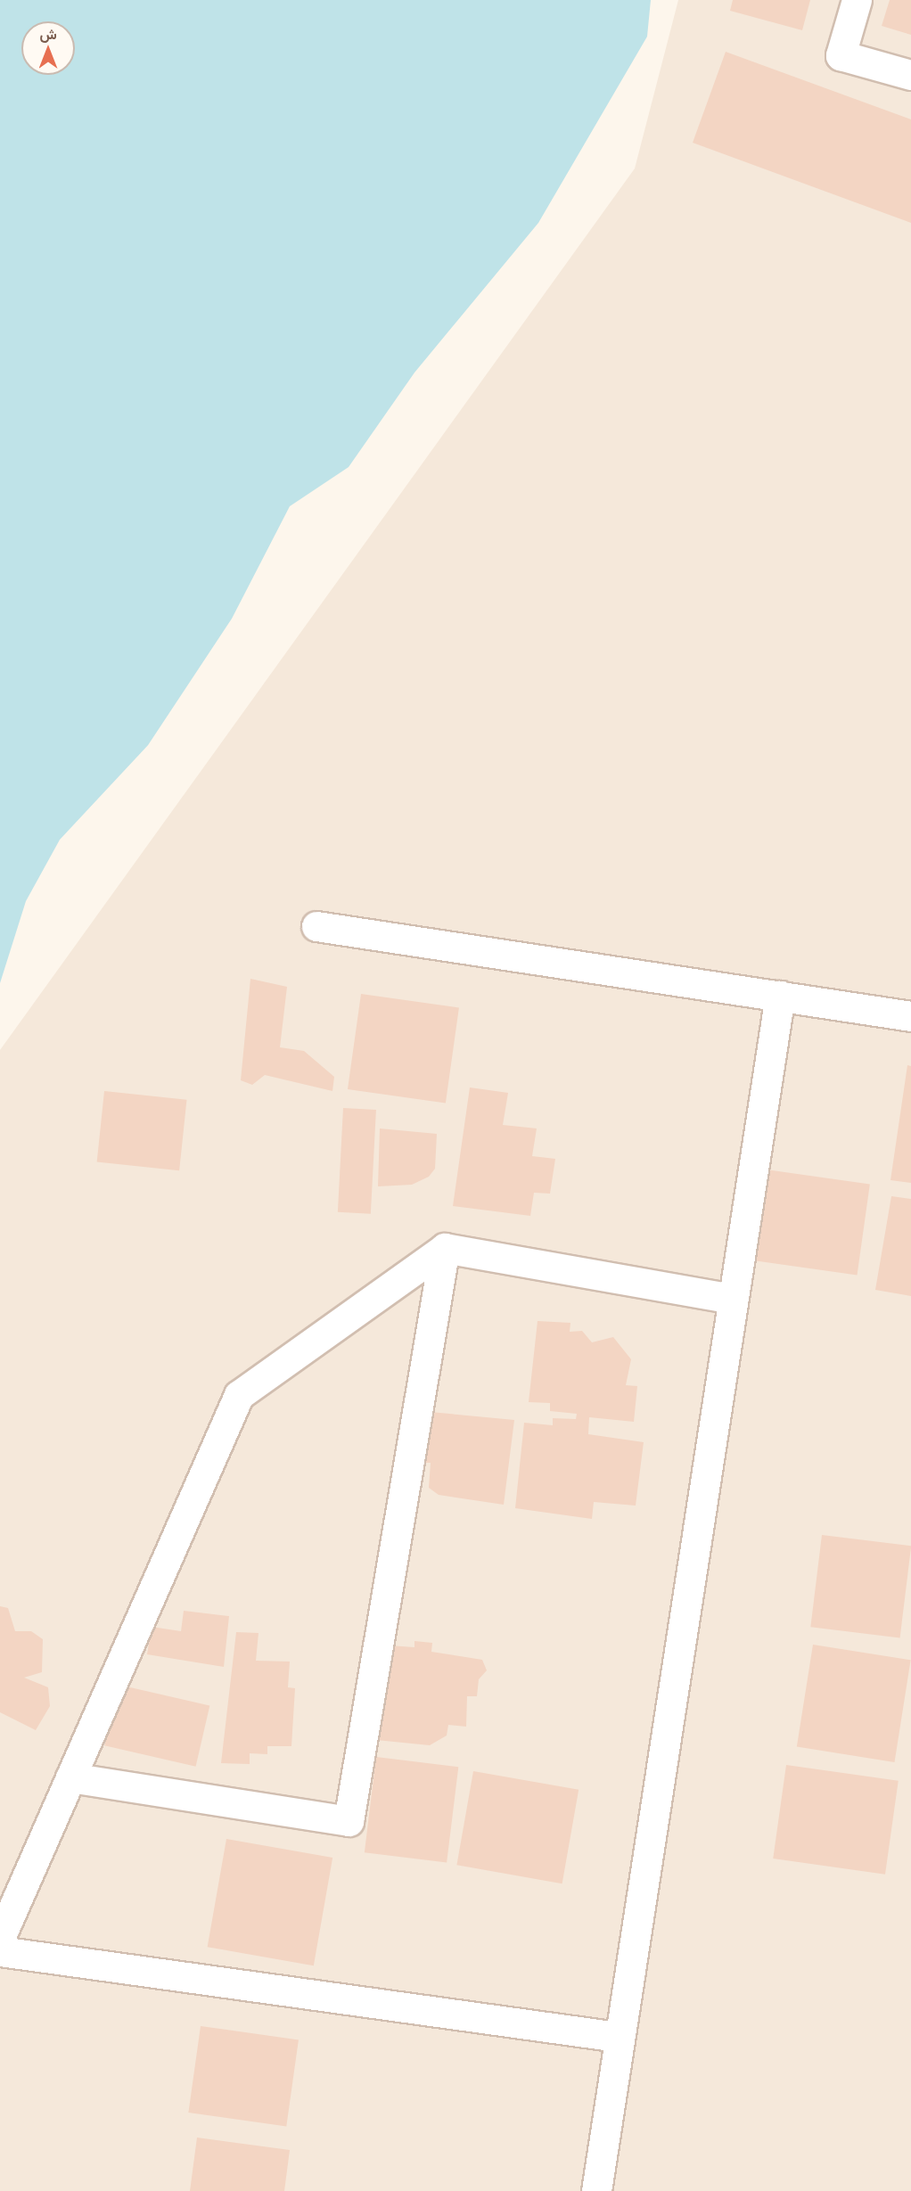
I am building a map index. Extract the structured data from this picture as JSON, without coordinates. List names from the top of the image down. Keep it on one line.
{"north":"top"}
